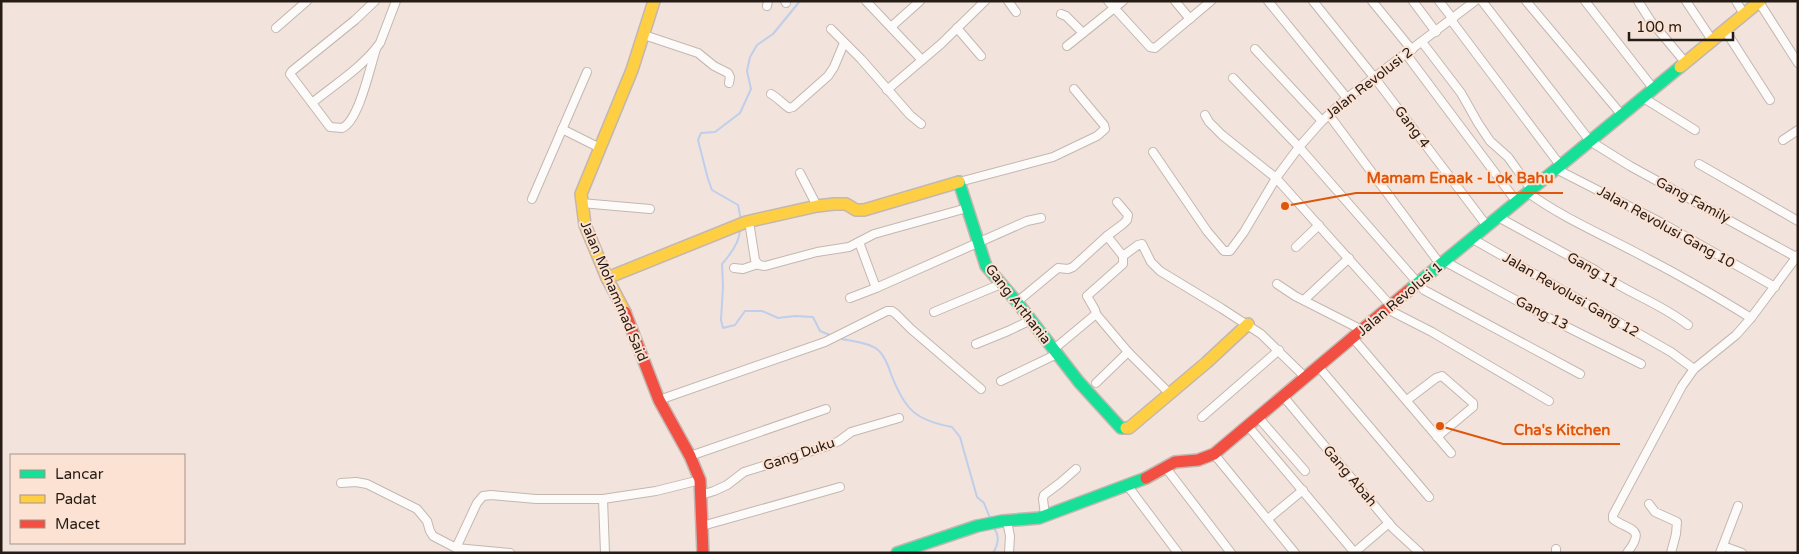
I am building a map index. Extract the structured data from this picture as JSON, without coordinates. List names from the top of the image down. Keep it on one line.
{"streets":{"street":["Jalan Revolusi 2","Gang 4","Gang Family","Jalan Revolusi Gang 10","Gang 11","Jalan Mohammad Said","Jalan Revolusi Gang 12","Jalan Revolusi 1","Gang Arthania","Gang 13","Gang Duku","Gang Abah"]},"crossings":[["Jalan Revolusi 2","Gang 4"],["Gang 4","Jalan Revolusi 1"],["Gang Family","Jalan Revolusi 1"],["Jalan Revolusi Gang 10","Jalan Revolusi 1"],["Gang 11","Jalan Revolusi 1"],["Jalan Mohammad Said","Gang Duku"],["Jalan Revolusi Gang 12","Jalan Revolusi 1"],["Jalan Revolusi 1","Gang 13"],["Jalan Revolusi 1","Gang Abah"]],"places":["Mamam Enaak - Lok Bahu","Cha's Kitchen"],"legend":["Lancar","Padat","Macet"],"scale_bar":"100 m"}
